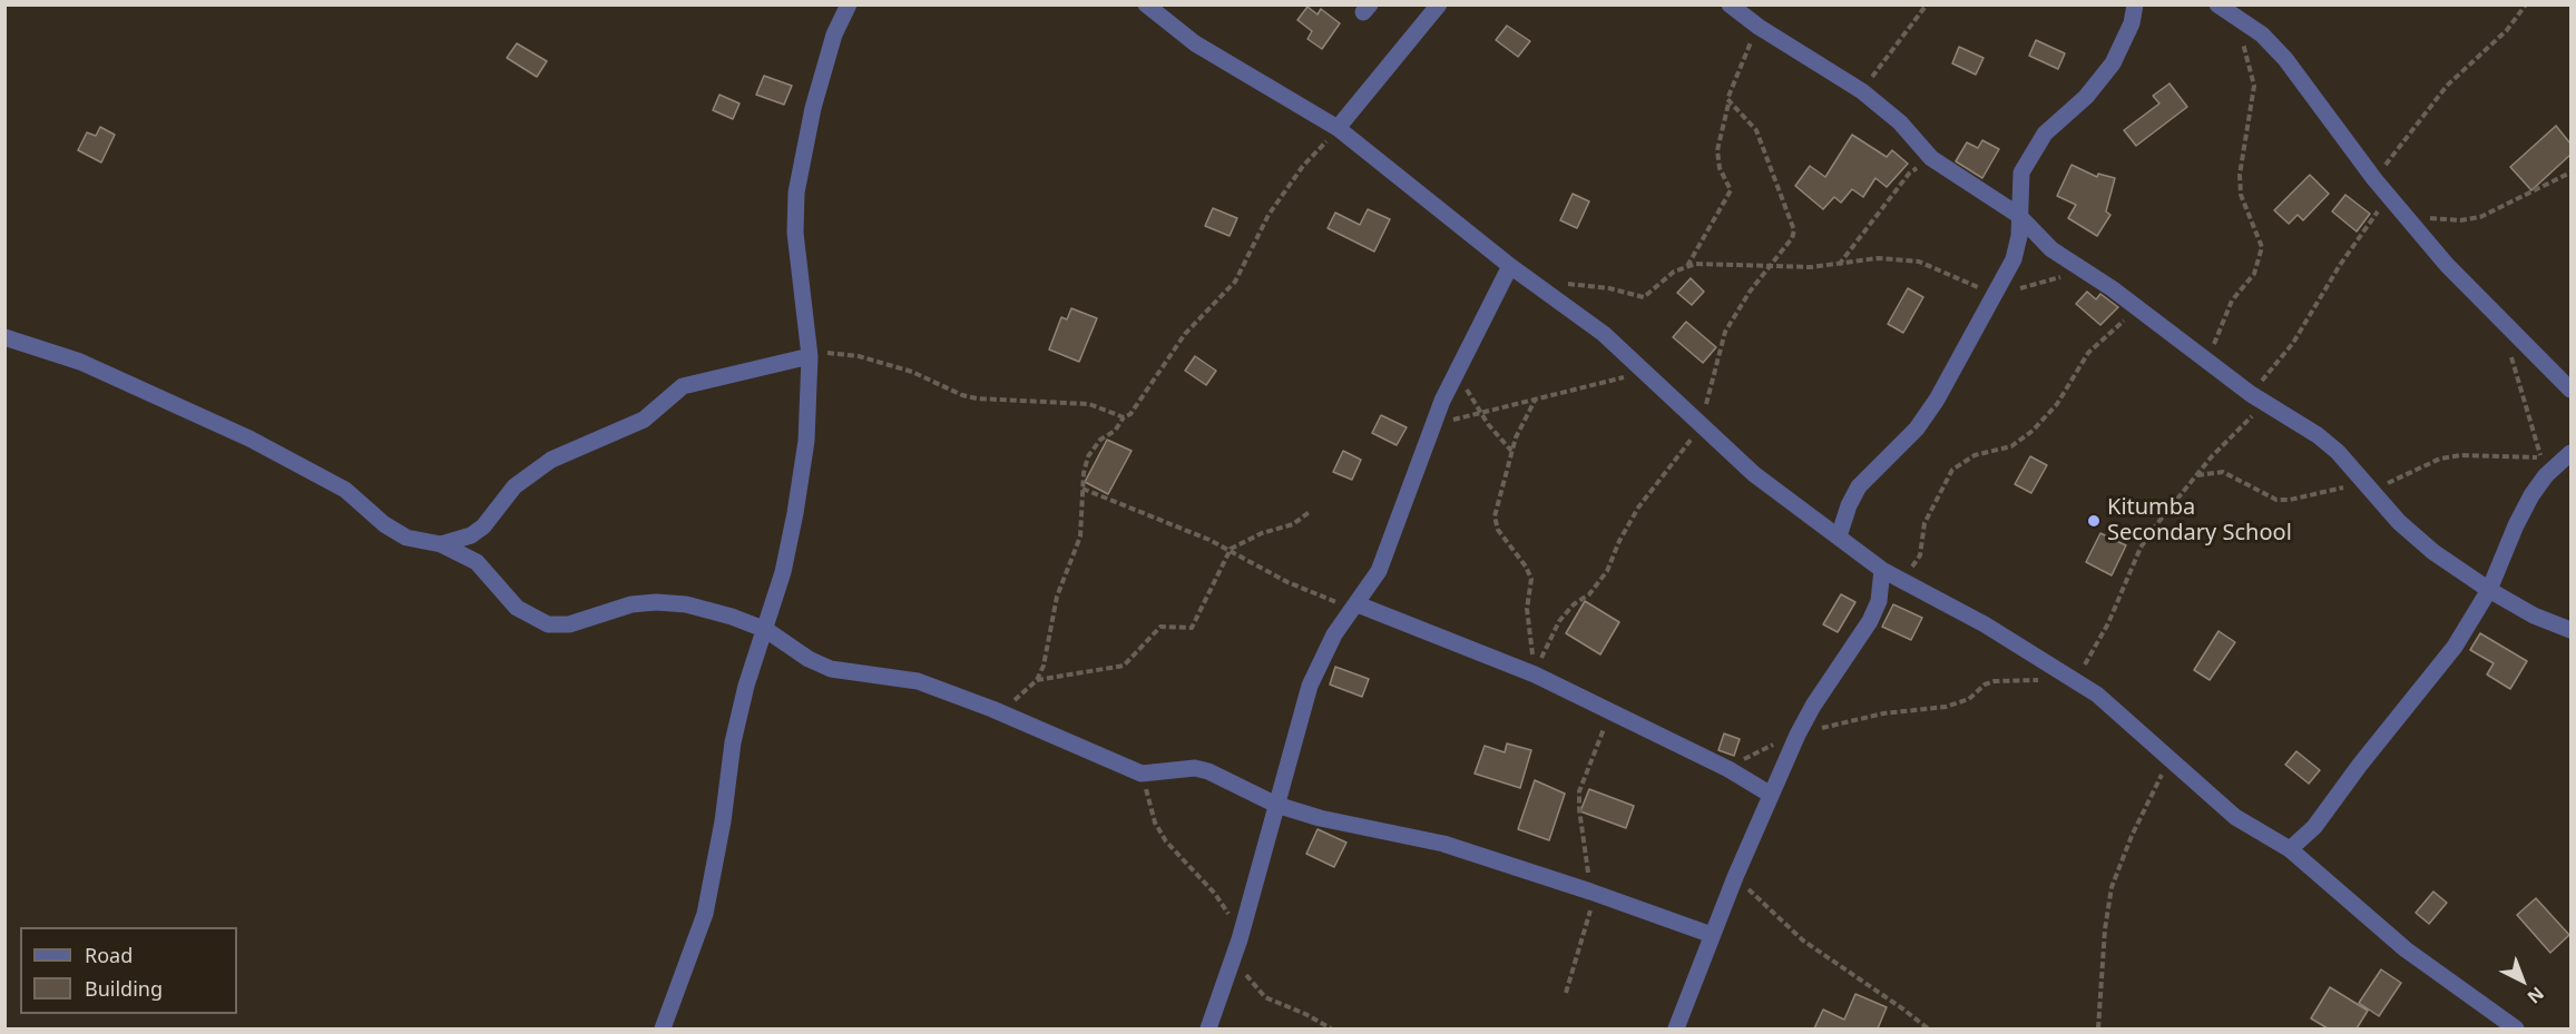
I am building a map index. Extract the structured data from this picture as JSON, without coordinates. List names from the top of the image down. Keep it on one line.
{"places":["Kitumba Secondary School"],"legend":["Road","Building"],"north":"bottom right"}
